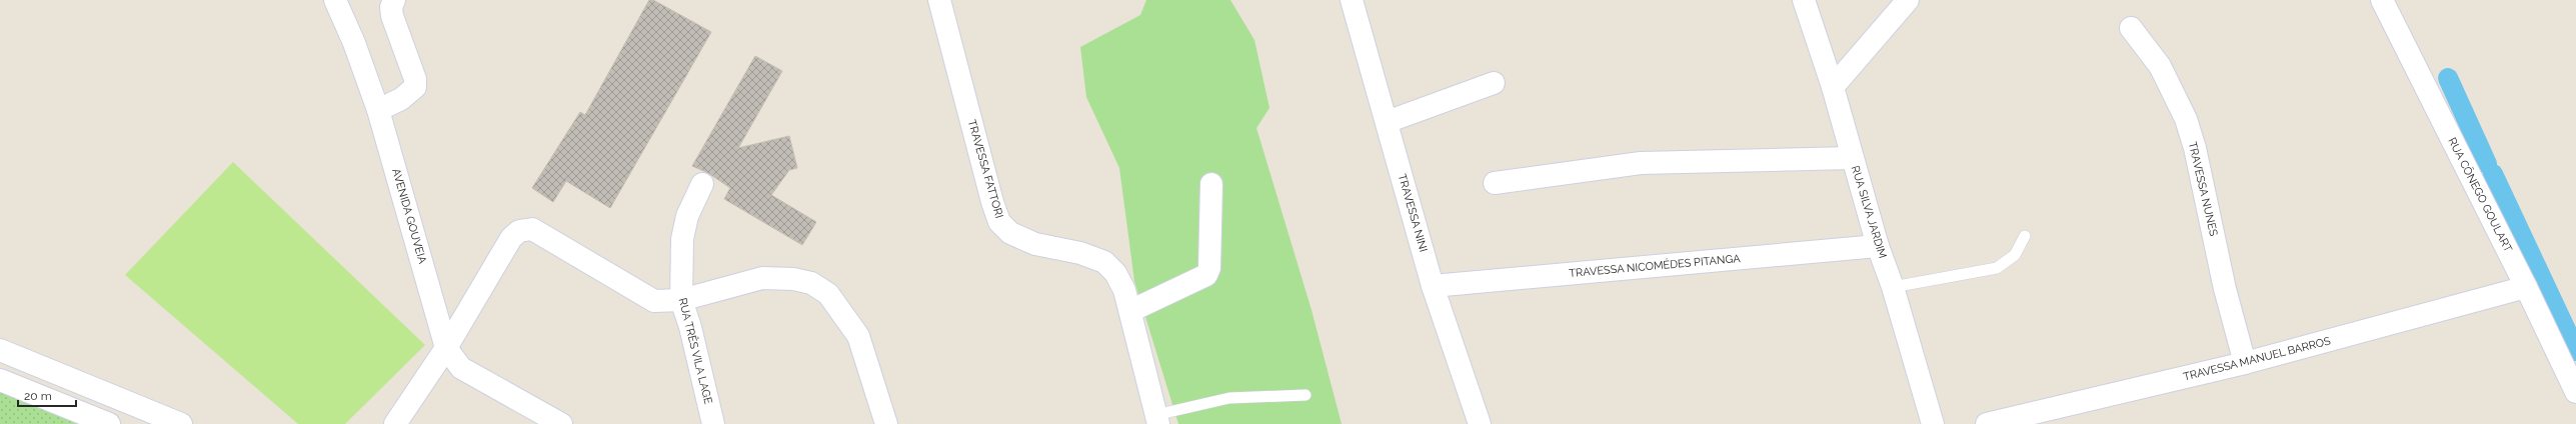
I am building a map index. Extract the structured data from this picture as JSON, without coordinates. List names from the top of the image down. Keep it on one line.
{"streets":{"street":["TRAVESSA FATTORI","TRAVESSA NUNES","RUA CÔNEGO GOULART","RUA SILVA JARDIM","TRAVESSA NINI","AVENIDA GOUVEIA","TRAVESSA NICOMÉDES PITANGA","RUA TRÊS VILA LAGE","TRAVESSA MANUEL BARROS"]},"crossings":[["TRAVESSA NUNES","TRAVESSA MANUEL BARROS"],["RUA CÔNEGO GOULART","TRAVESSA MANUEL BARROS"],["RUA SILVA JARDIM","TRAVESSA NICOMÉDES PITANGA"],["TRAVESSA NINI","TRAVESSA NICOMÉDES PITANGA"]],"scale_bar":"20 m"}
